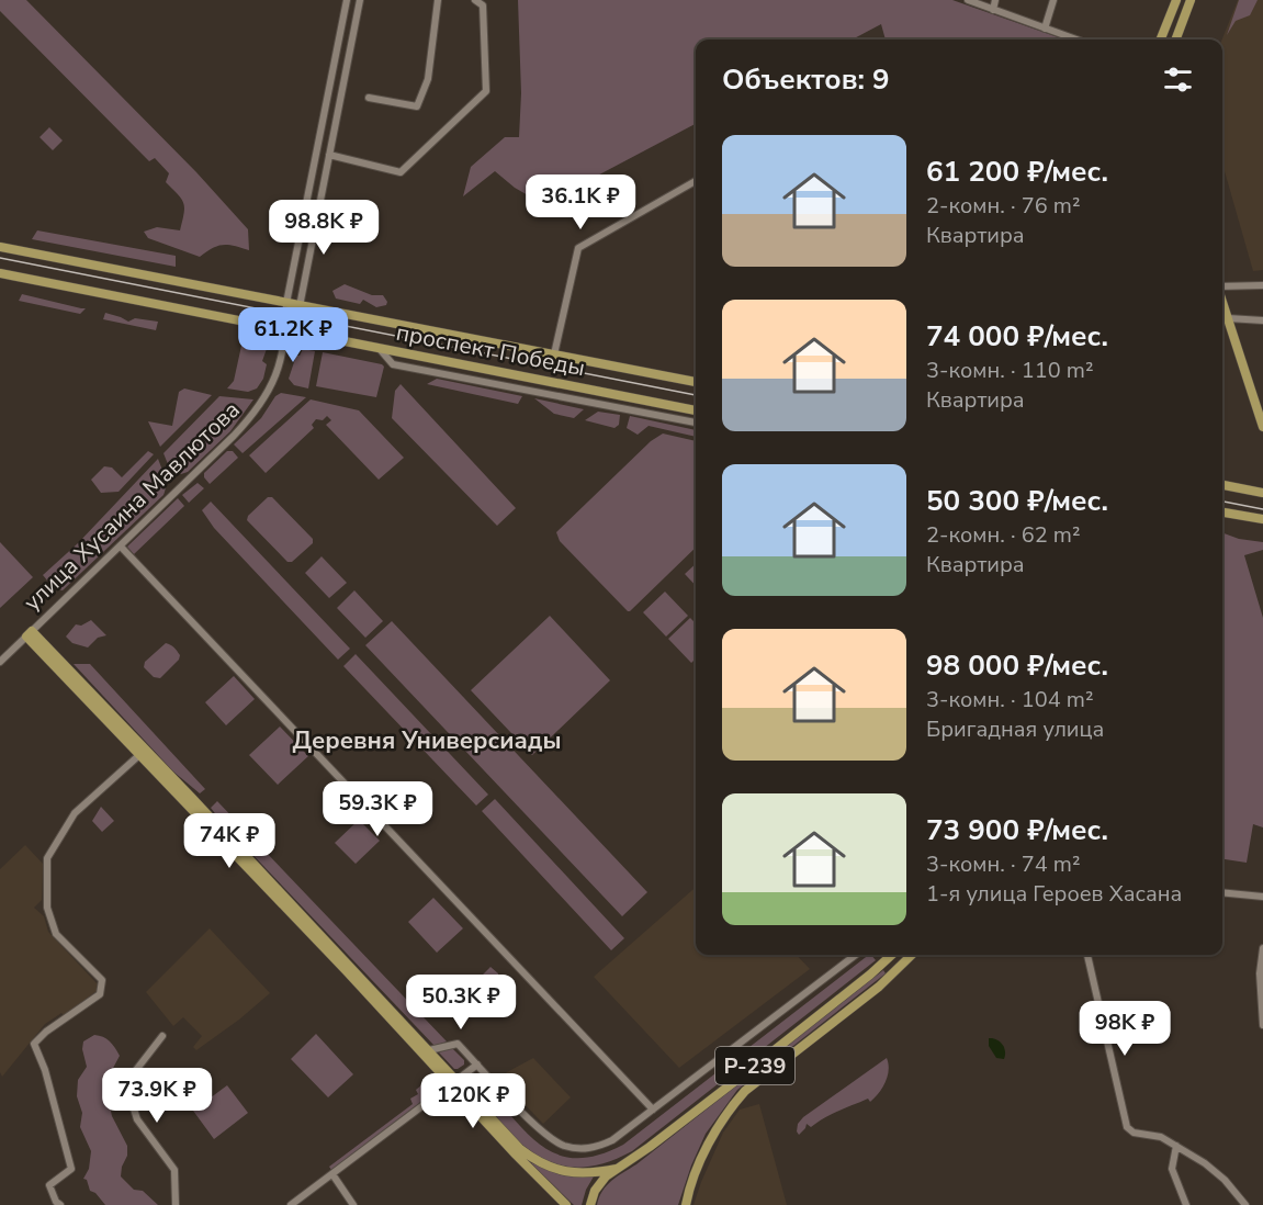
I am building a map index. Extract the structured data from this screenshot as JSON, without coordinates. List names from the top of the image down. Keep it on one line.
{"streets":{"main road":["проспект Победы","Р-239"],"street":["улица Хусаина Мавлютова"]},"crossings":[["проспект Победы","улица Хусаина Мавлютова"]],"districts":["Деревня Универсиады"],"page":{"heading":"Объектов: 9","list":[{"name":"61 200 ₽/мес.","note":"2-комн. · 76 m² · Квартира"},{"name":"74 000 ₽/мес.","note":"3-комн. · 110 m² · Квартира"},{"name":"50 300 ₽/мес.","note":"2-комн. · 62 m² · Квартира"},{"name":"98 000 ₽/мес.","note":"3-комн. · 104 m² · Бригадная улица"},{"name":"73 900 ₽/мес.","note":"3-комн. · 74 m² · 1-я улица Героев Хасана"}],"price":["36.1K ₽","98.8K ₽","61.2K ₽","59.3K ₽","74K ₽","50.3K ₽","98K ₽","73.9K ₽","120K ₽"]}}
